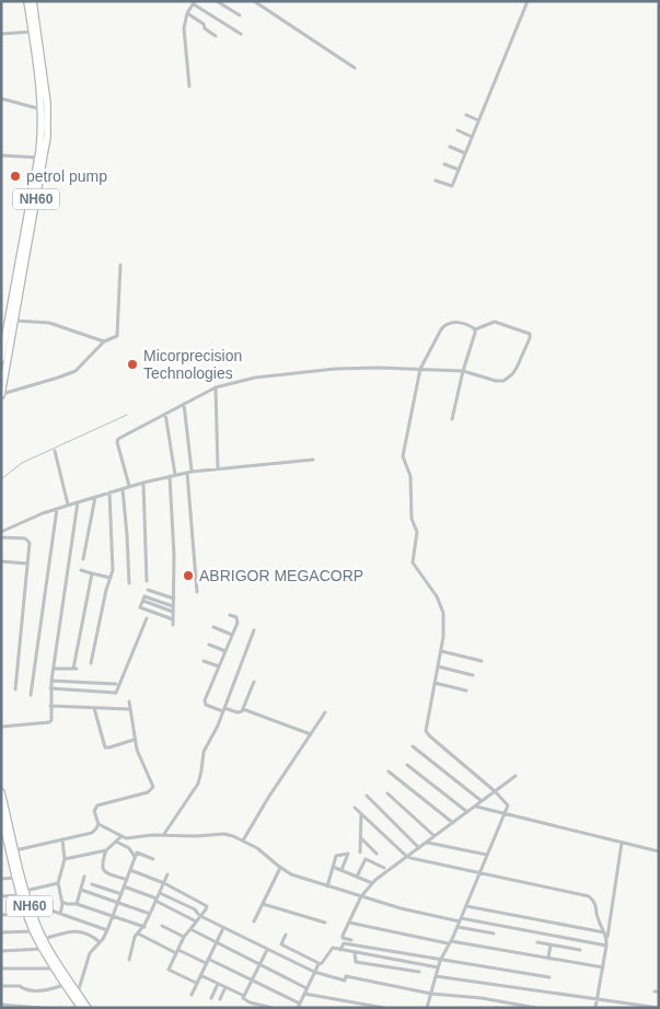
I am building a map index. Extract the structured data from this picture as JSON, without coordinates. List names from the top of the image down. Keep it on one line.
{"streets":{"highway":["NH60"]},"places":["petrol pump","Micorprecision Technologies","ABRIGOR MEGACORP"]}
